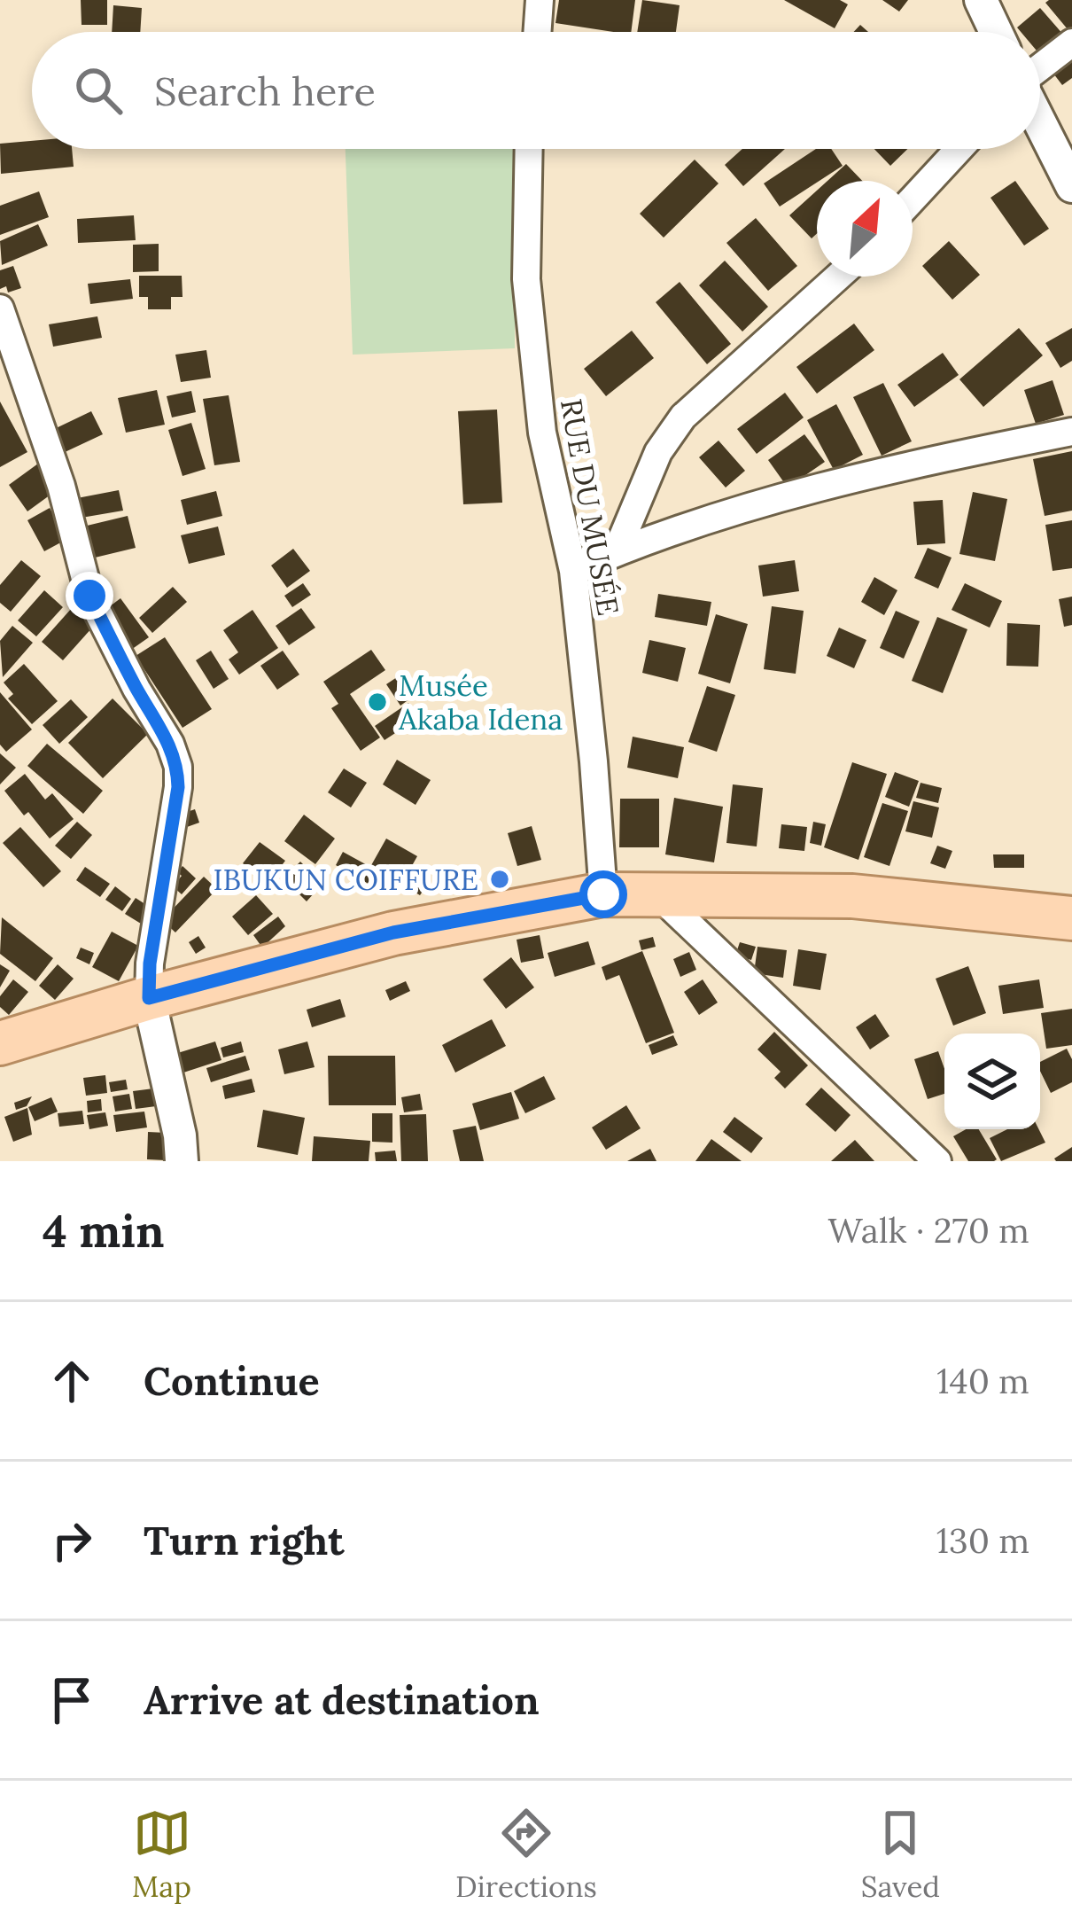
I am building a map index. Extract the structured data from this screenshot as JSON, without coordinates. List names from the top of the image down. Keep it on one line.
{"streets":{"street":["RUE DU MUSÉE"]},"places":["Musée Akaba Idena","IBUKUN COIFFURE"],"north":"top right","page":{"search":"Search here","heading":["4 min","Walk · 270 m"],"list":[["Continue","140 m"],["Turn right","130 m"],"Arrive at destination"],"nav":["Map","Directions","Saved"]}}
